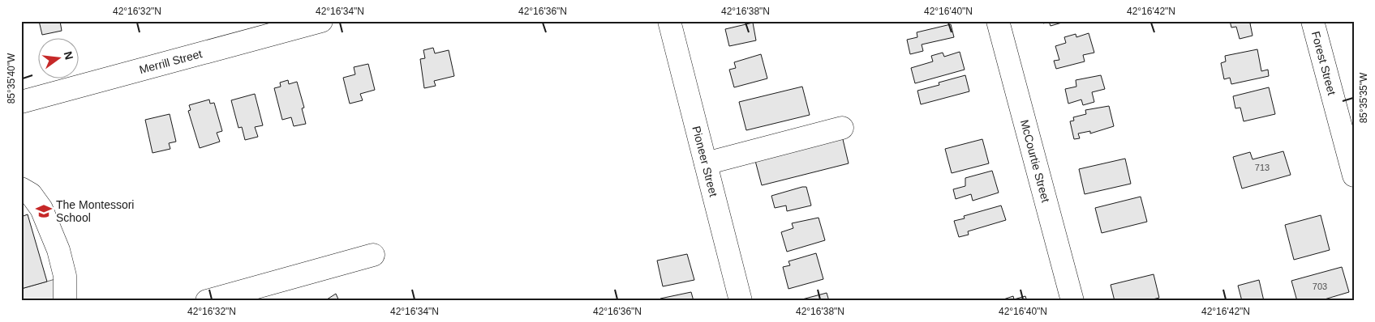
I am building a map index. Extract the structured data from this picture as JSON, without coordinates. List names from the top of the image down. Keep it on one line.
{"streets":{"street":["Merrill Street","Forest Street","Pioneer Street","McCourtie Street"]},"places":{"school or university":["The Montessori School"]},"house_numbers":["713","703"],"north":"right","coordinates":["42°16'32\"N","42°16'34\"N","42°16'36\"N","42°16'38\"N","42°16'40\"N","42°16'42\"N","85°35'40\"W","85°35'35\"W"]}
